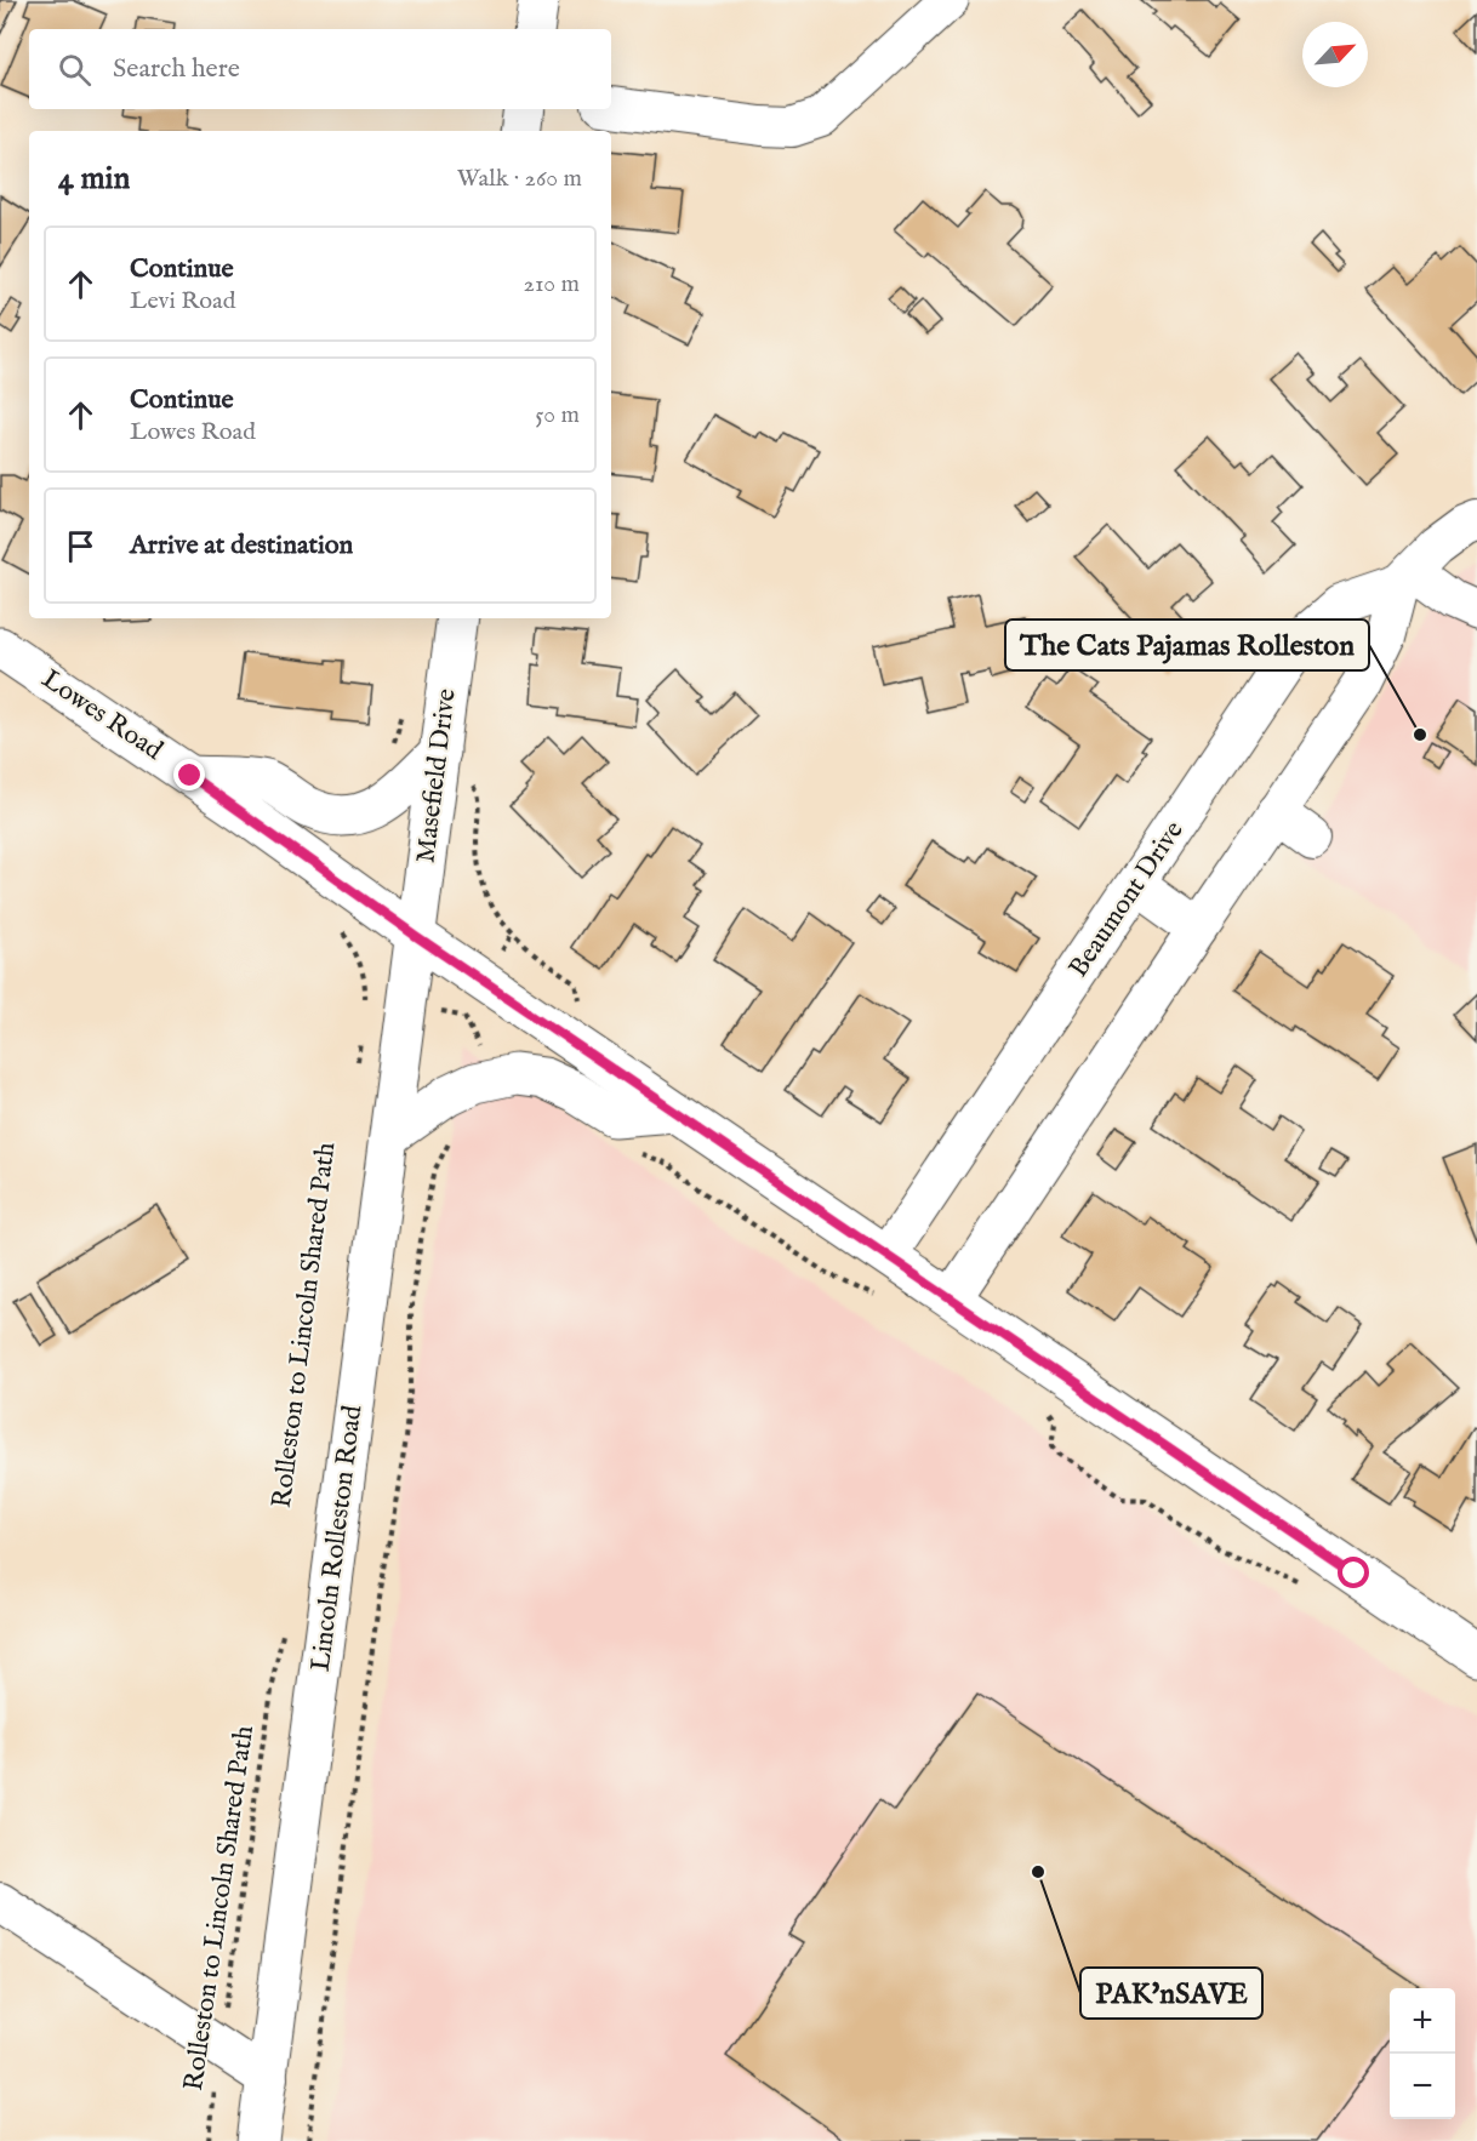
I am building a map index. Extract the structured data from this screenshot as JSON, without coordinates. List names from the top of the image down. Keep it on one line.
{"streets":{"main road":["Lowes Road","Masefield Drive","Lincoln Rolleston Road"],"street":["Beaumont Drive"],"path":["Rolleston to Lincoln Shared Path"]},"crossings":[["Lowes Road","Masefield Drive"],["Lowes Road","Beaumont Drive"],["Lowes Road","Lincoln Rolleston Road"],["Masefield Drive","Lincoln Rolleston Road"]],"places":["The Cats Pajamas Rolleston","PAK'nSAVE"],"north":"top right","page":{"search":"Search here","heading":["4 min","Walk · 260 m"],"list":[["Continue","Levi Road","210 m"],["Continue","Lowes Road","50 m"],"Arrive at destination"],"map_buttons":["+","−"]}}
